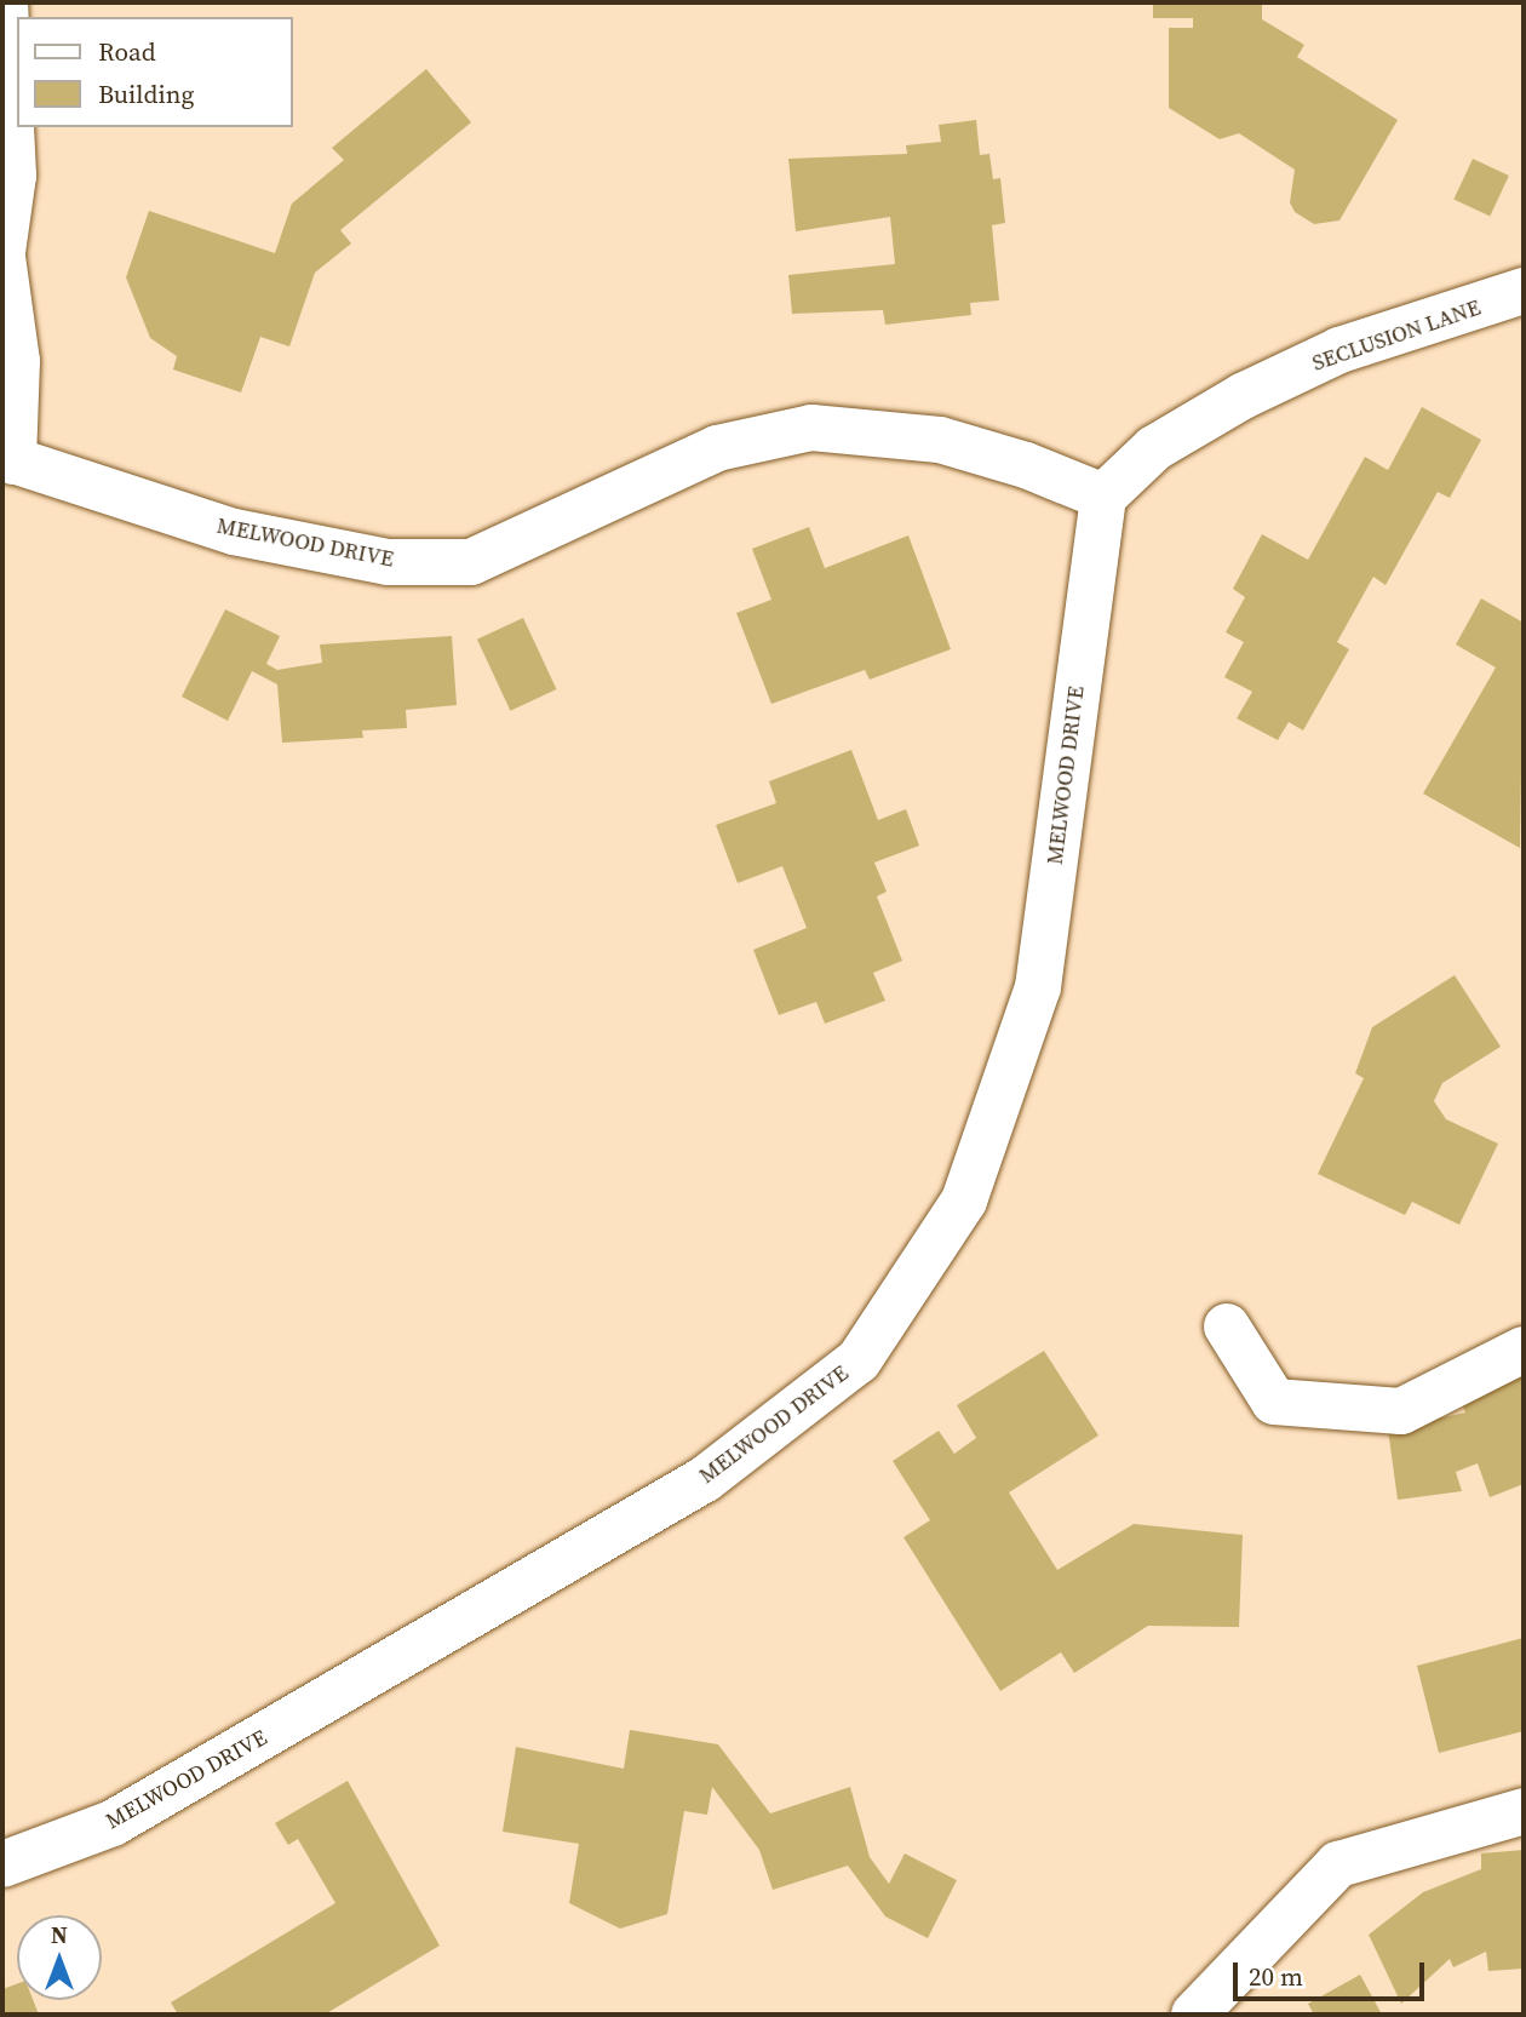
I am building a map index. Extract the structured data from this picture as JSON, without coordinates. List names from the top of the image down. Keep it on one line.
{"streets":{"street":["SECLUSION LANE","MELWOOD DRIVE"]},"crossings":[["SECLUSION LANE","MELWOOD DRIVE"]],"legend":["Road","Building"],"scale_bar":"20 m","north":"top"}
